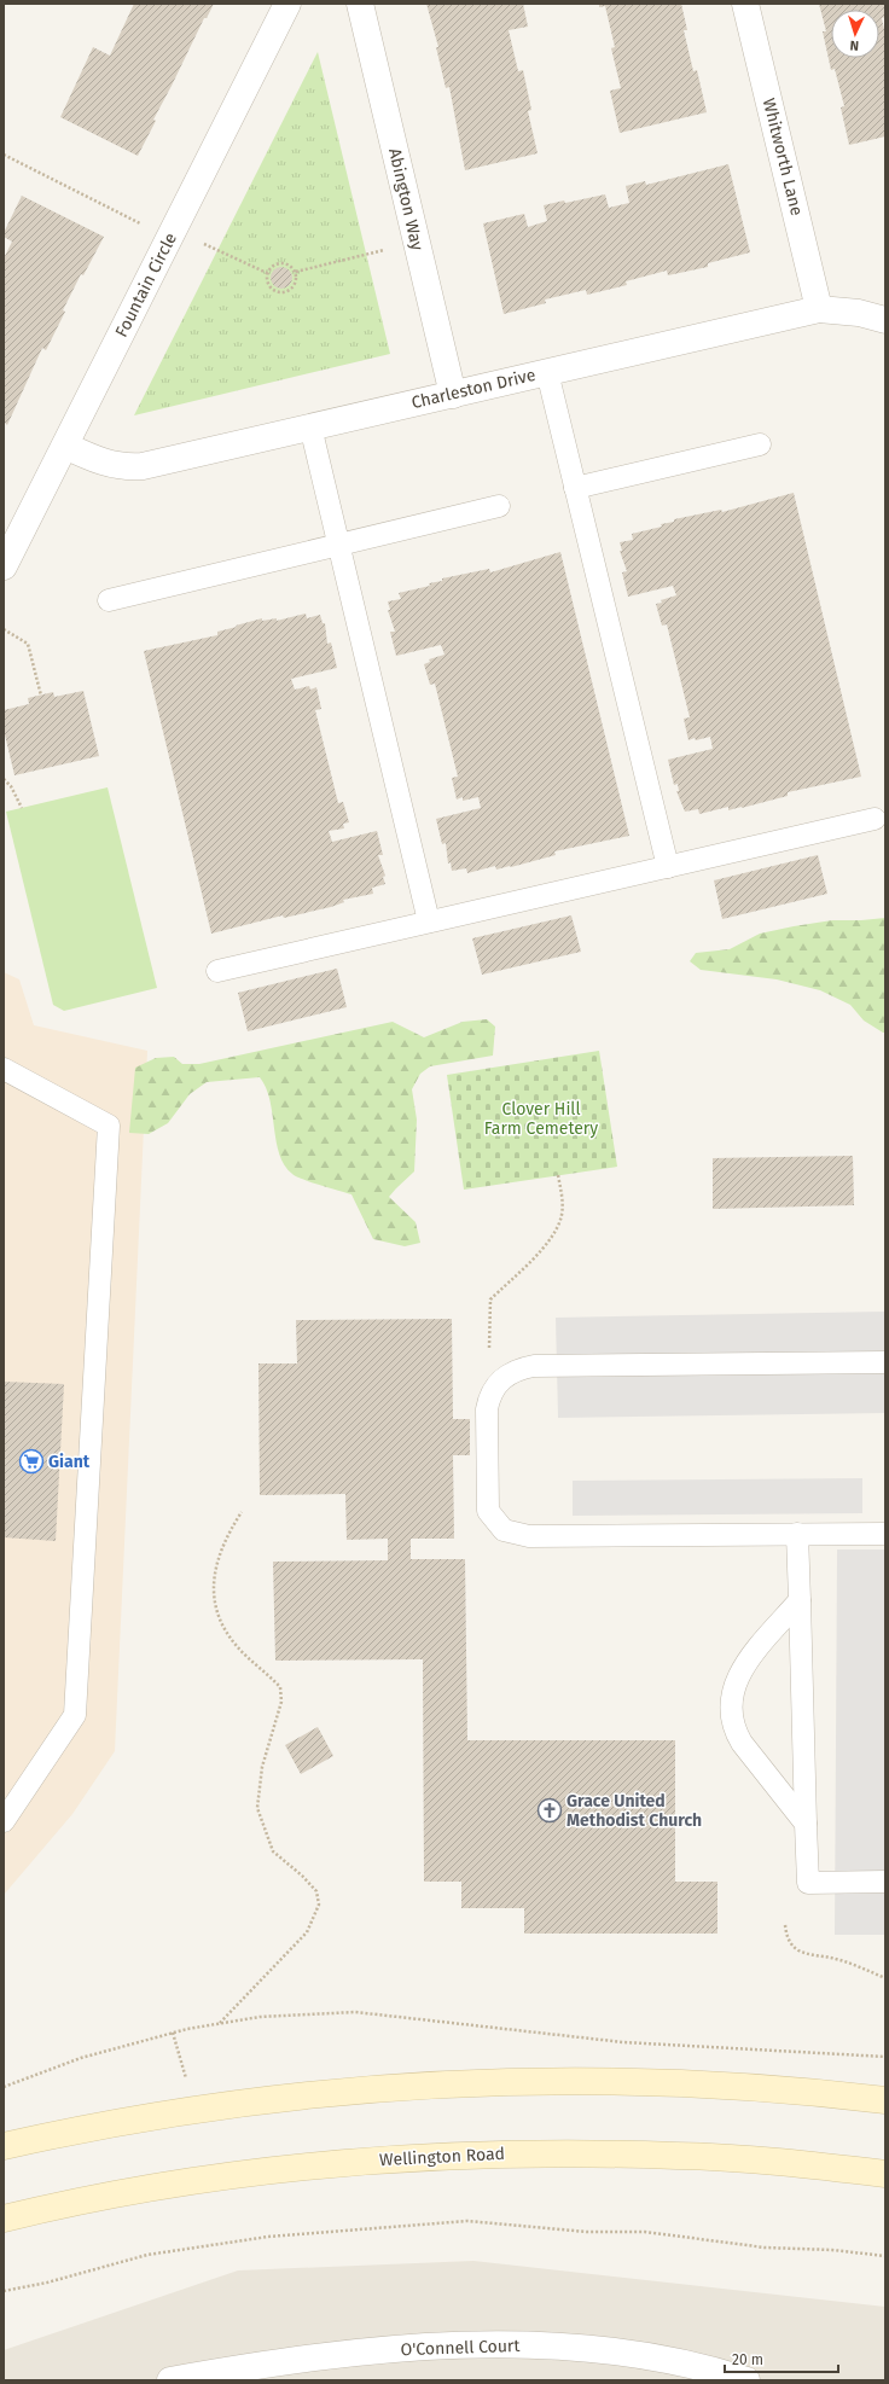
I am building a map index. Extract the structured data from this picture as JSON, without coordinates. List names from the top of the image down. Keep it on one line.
{"streets":{"main road":["Wellington Road"],"street":["Whitworth Lane","Abington Way","Fountain Circle","Charleston Drive","O'Connell Court"]},"crossings":[["Whitworth Lane","Charleston Drive"],["Abington Way","Charleston Drive"],["Fountain Circle","Charleston Drive"]],"parks":["Clover Hill Farm Cemetery"],"places":{"supermarket":["Giant"],"church":["Grace United Methodist Church"]},"scale_bar":"20 m","north":"bottom"}
